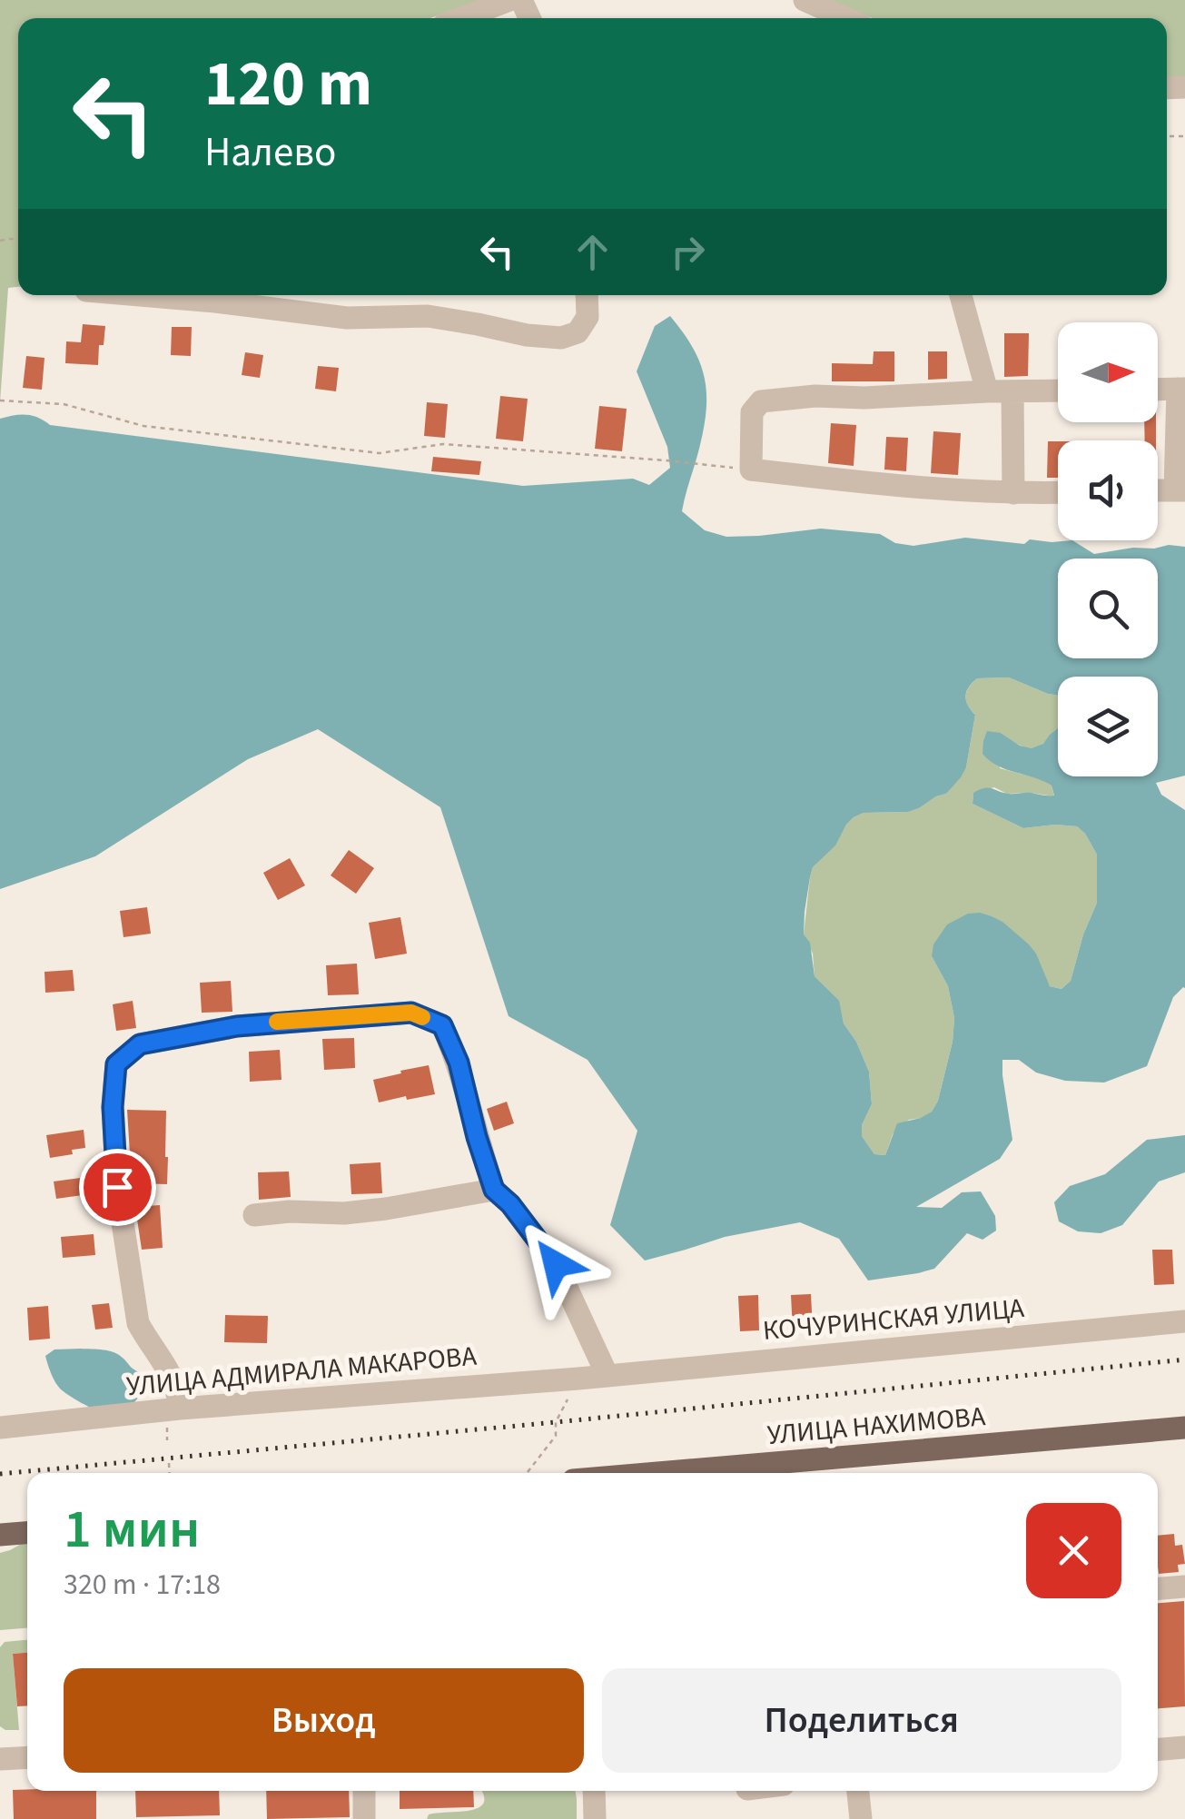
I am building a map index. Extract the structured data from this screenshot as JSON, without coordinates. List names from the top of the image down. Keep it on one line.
{"streets":{"main road":["УЛИЦА НАХИМОВА"],"street":["КОЧУРИНСКАЯ УЛИЦА","УЛИЦА АДМИРАЛА МАКАРОВА"]},"crossings":[["КОЧУРИНСКАЯ УЛИЦА","УЛИЦА АДМИРАЛА МАКАРОВА"]],"north":"right","page":{"turn":["120 m","Налево"],"heading":["1 мин","320 m · 17:18"],"buttons":["Выход","Поделиться"]}}
